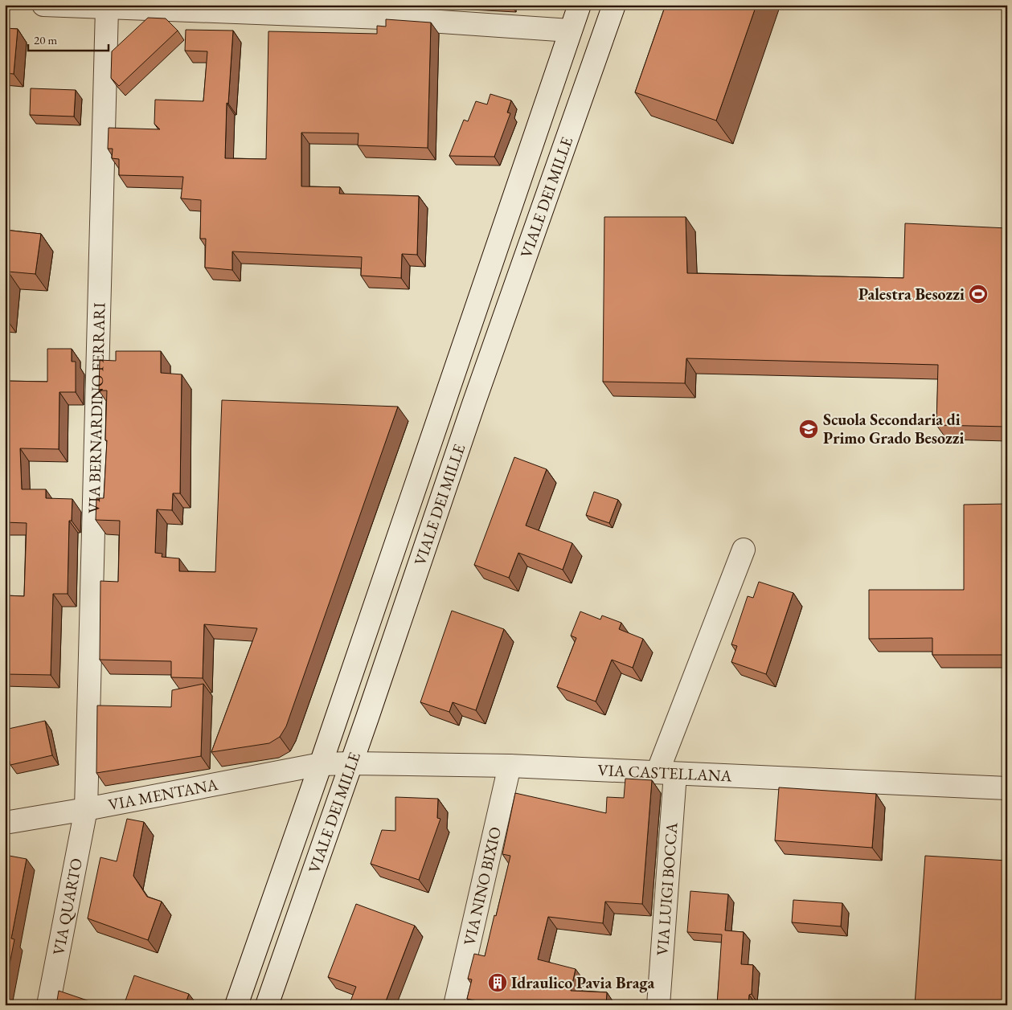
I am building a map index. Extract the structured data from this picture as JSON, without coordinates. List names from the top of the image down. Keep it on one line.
{"streets":{"street":["VIALE DEI MILLE","VIA BERNARDINO FERRARI","VIA CASTELLANA","VIA MENTANA","VIA NINO BIXIO","VIA LUIGI BOCCA","VIA QUARTO"]},"crossings":[["VIALE DEI MILLE","VIA CASTELLANA"],["VIALE DEI MILLE","VIA MENTANA"],["VIA BERNARDINO FERRARI","VIA MENTANA"],["VIA BERNARDINO FERRARI","VIA QUARTO"],["VIA CASTELLANA","VIA MENTANA"],["VIA CASTELLANA","VIA NINO BIXIO"],["VIA CASTELLANA","VIA LUIGI BOCCA"],["VIA MENTANA","VIA QUARTO"]],"places":{"sports":["Palestra Besozzi"],"school or university":["Scuola Secondaria di Primo Grado Besozzi"],"building":["Idraulico Pavia Braga"]},"scale_bar":"20 m"}
